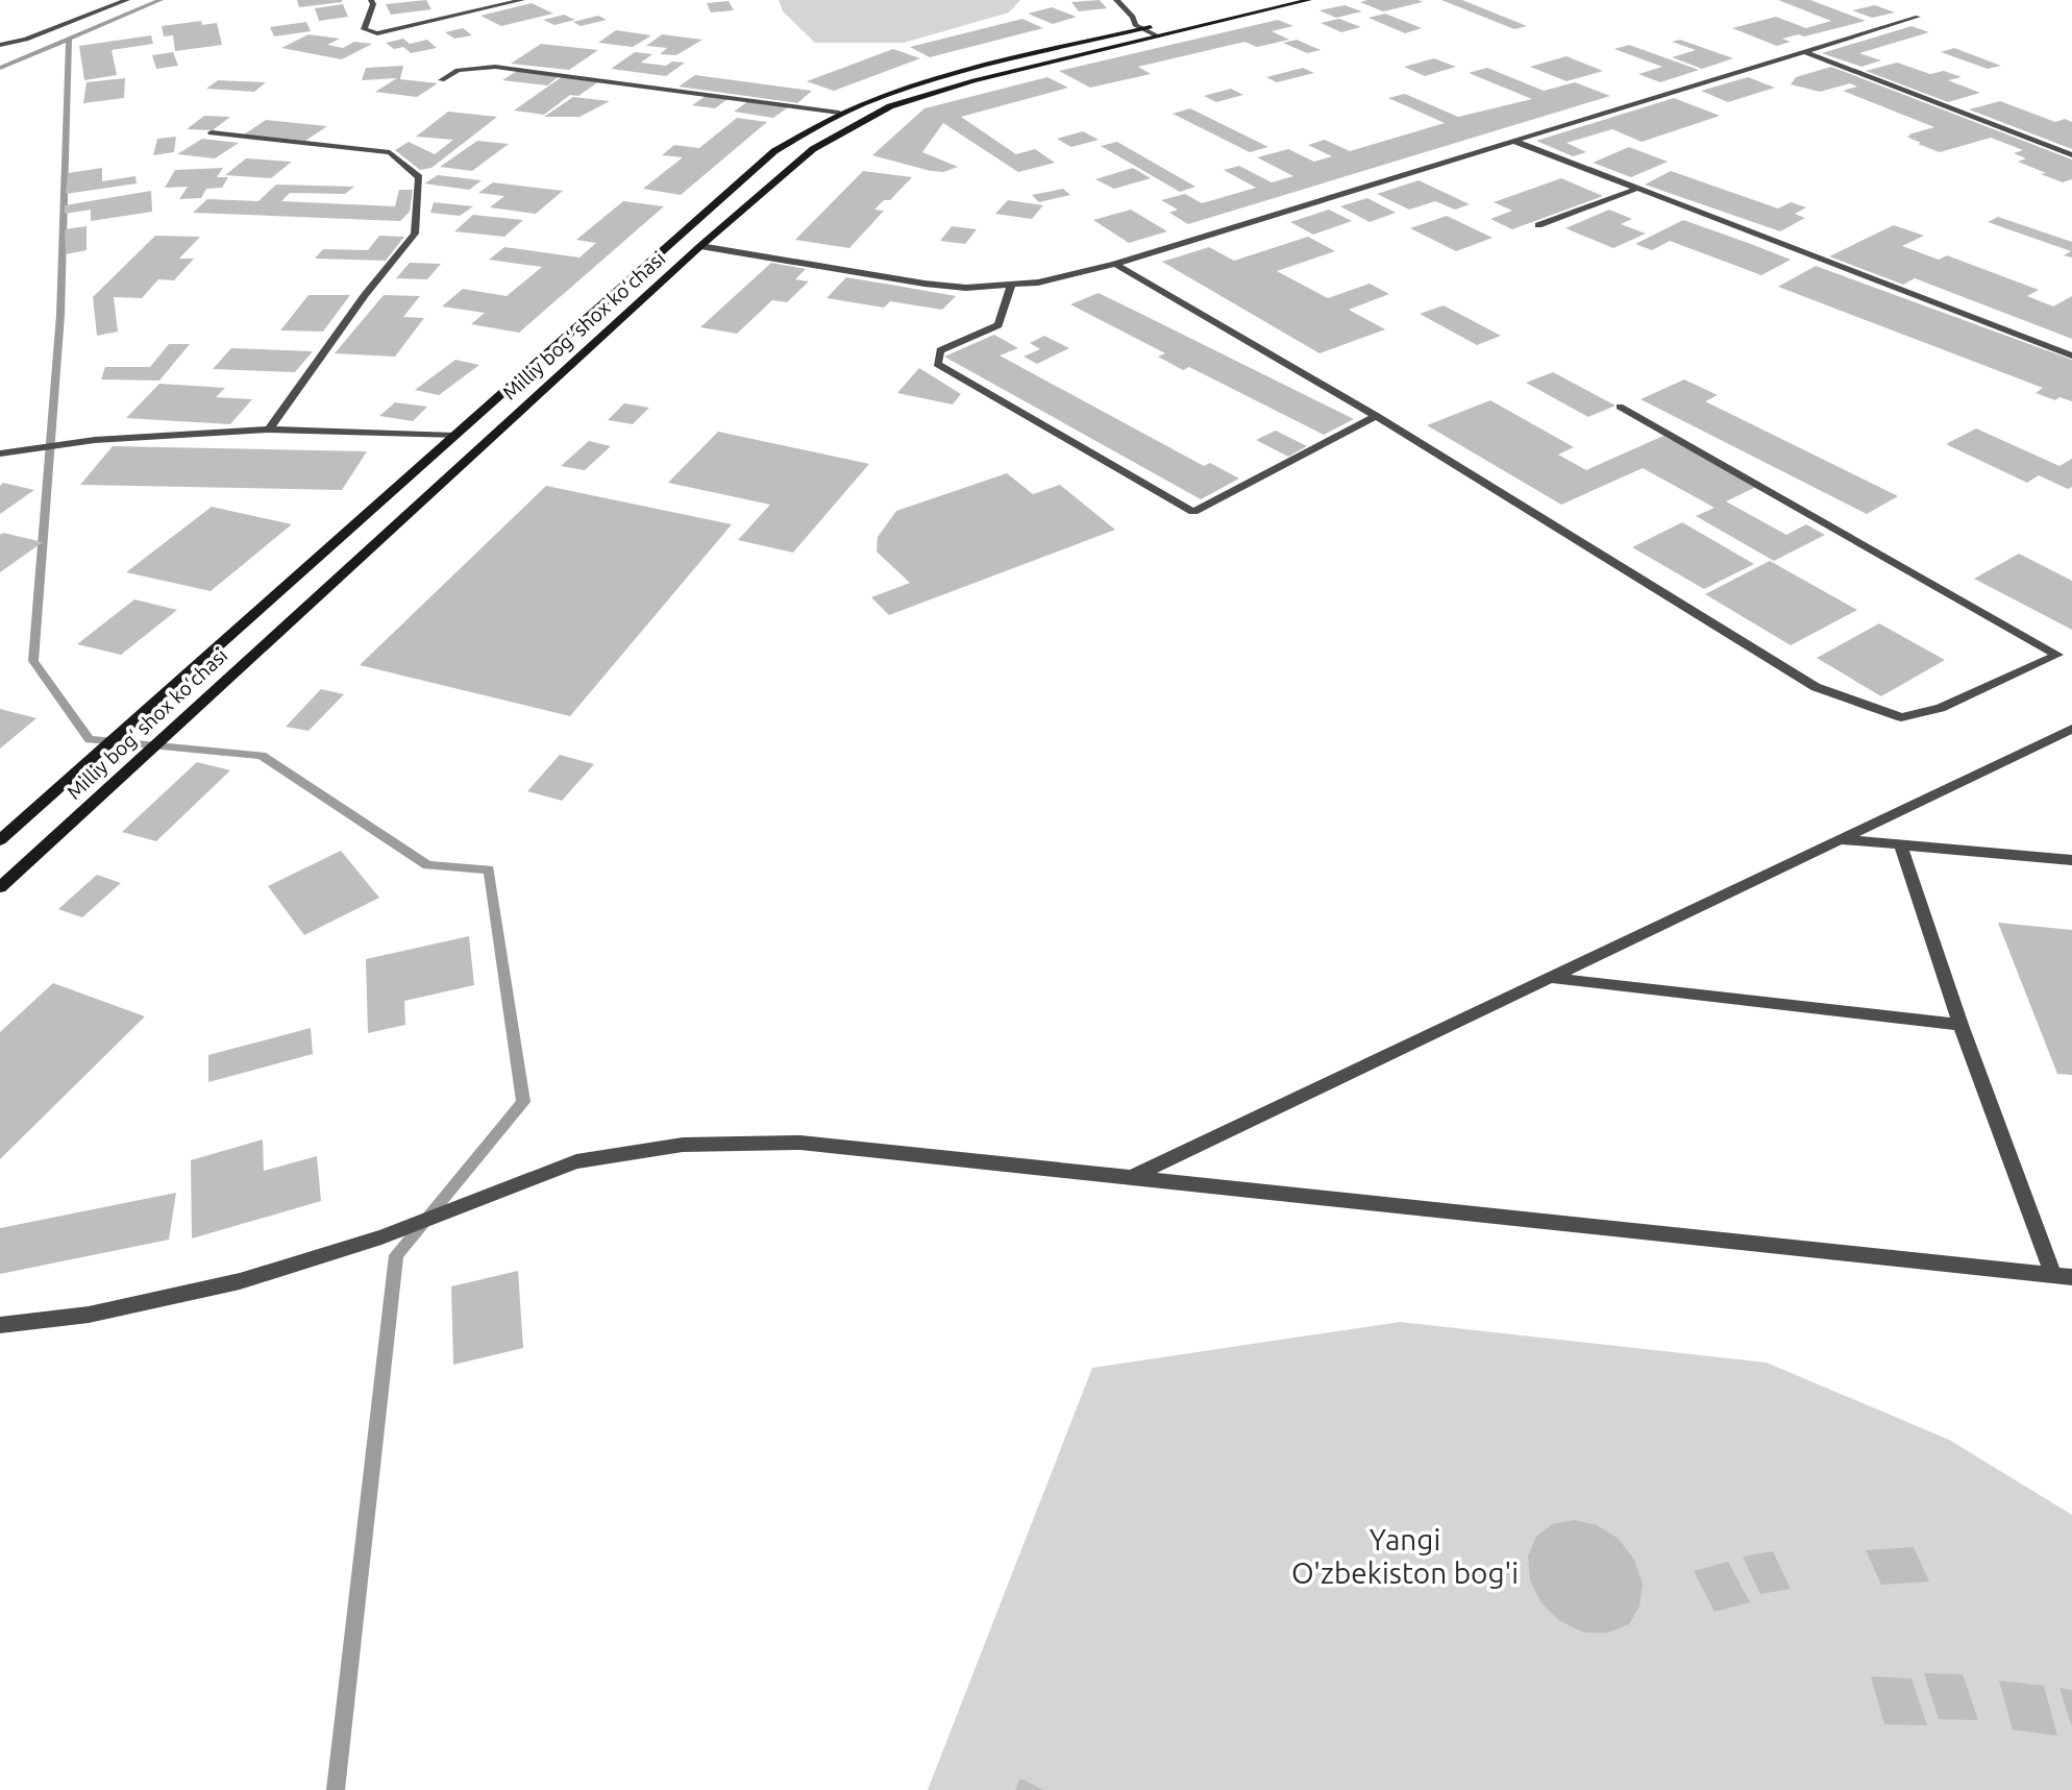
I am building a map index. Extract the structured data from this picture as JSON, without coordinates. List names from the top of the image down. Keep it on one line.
{"streets":{"main road":["Milliy bog‘ shox ko‘chasi"]},"parks":["Yangi O'zbekiston bog'i"]}
